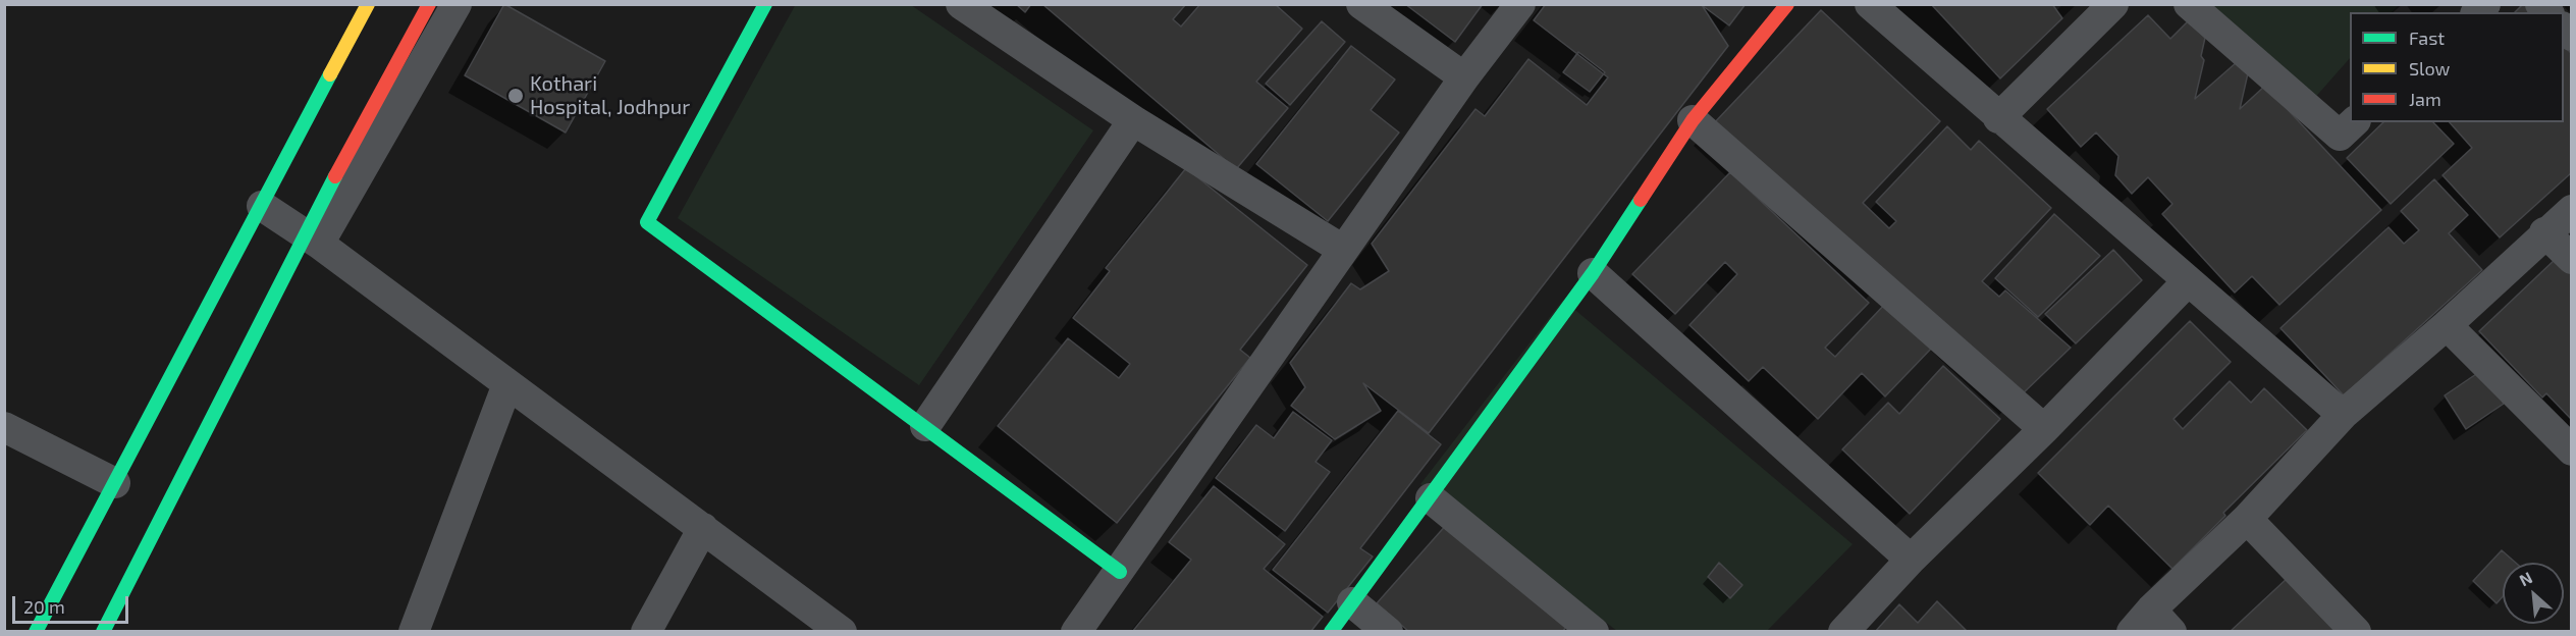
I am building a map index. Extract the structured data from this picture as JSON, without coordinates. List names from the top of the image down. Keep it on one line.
{"places":["Kothari Hospital, Jodhpur"],"legend":["Fast","Slow","Jam"],"scale_bar":"20 m","north":"top left"}
